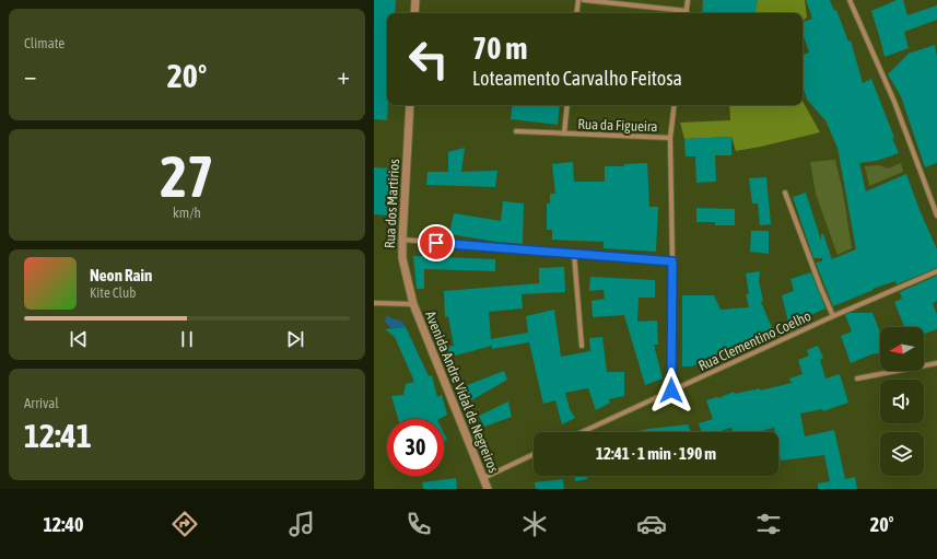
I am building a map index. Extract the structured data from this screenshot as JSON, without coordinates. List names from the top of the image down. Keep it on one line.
{"streets":{"street":["Rua da Figueira","Rua dos Martirios","Rua Clementino Coelho","Avenida Andre Vidal de Negreiros"]},"crossings":[["Rua dos Martirios","Avenida Andre Vidal de Negreiros"]],"north":"left","page":{"tile":["Climate",["27","km/h"],["Arrival","12:41"]],"turn":["70 m","Loteamento Carvalho Feitosa"],"heat":["−","20°","+"],"song":["Neon Rain","Kite Club"],"limit":"30","trip":"12:41 · 1 min · 190 m","tabs":["12:40","20°"]}}
